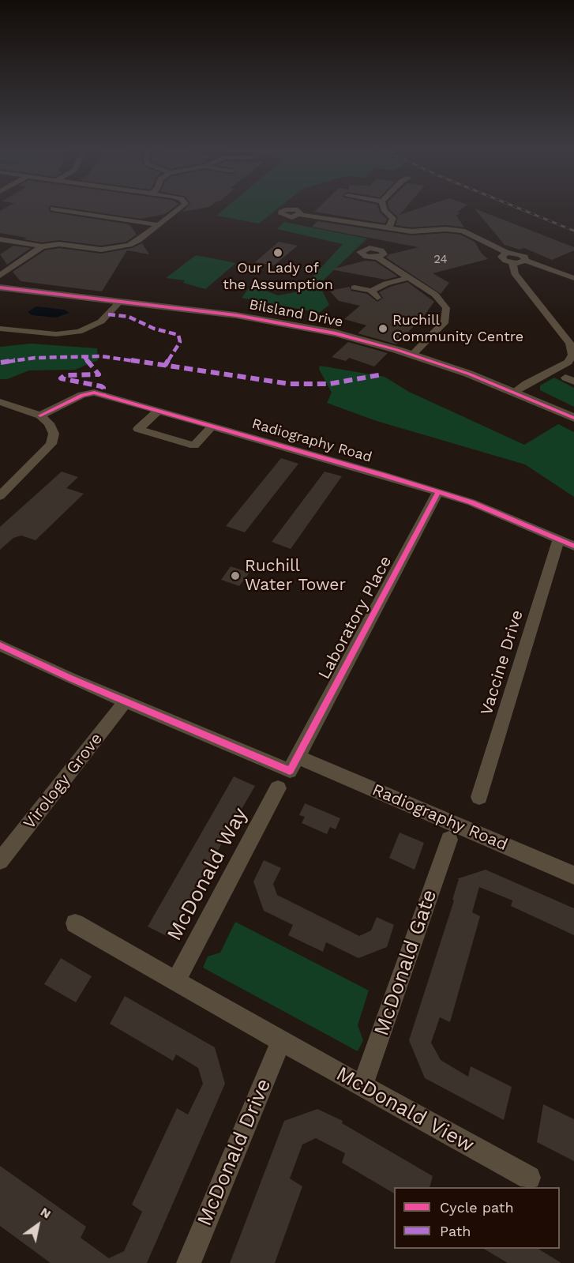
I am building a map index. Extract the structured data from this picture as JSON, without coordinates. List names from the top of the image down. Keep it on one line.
{"streets":{"main road":["Bilsland Drive"],"street":["Radiography Road","Laboratory Place","Vaccine Drive","Virology Grove","McDonald Way","McDonald Gate","McDonald View","McDonald Drive"]},"crossings":[["Radiography Road","Laboratory Place"],["Radiography Road","Vaccine Drive"],["McDonald Gate","McDonald View"],["McDonald View","McDonald Drive"]],"places":["Our Lady of the Assumption","Ruchill Community Centre","Ruchill Water Tower"],"house_numbers":["24"],"legend":["Cycle path","Path"],"north":"top right"}
